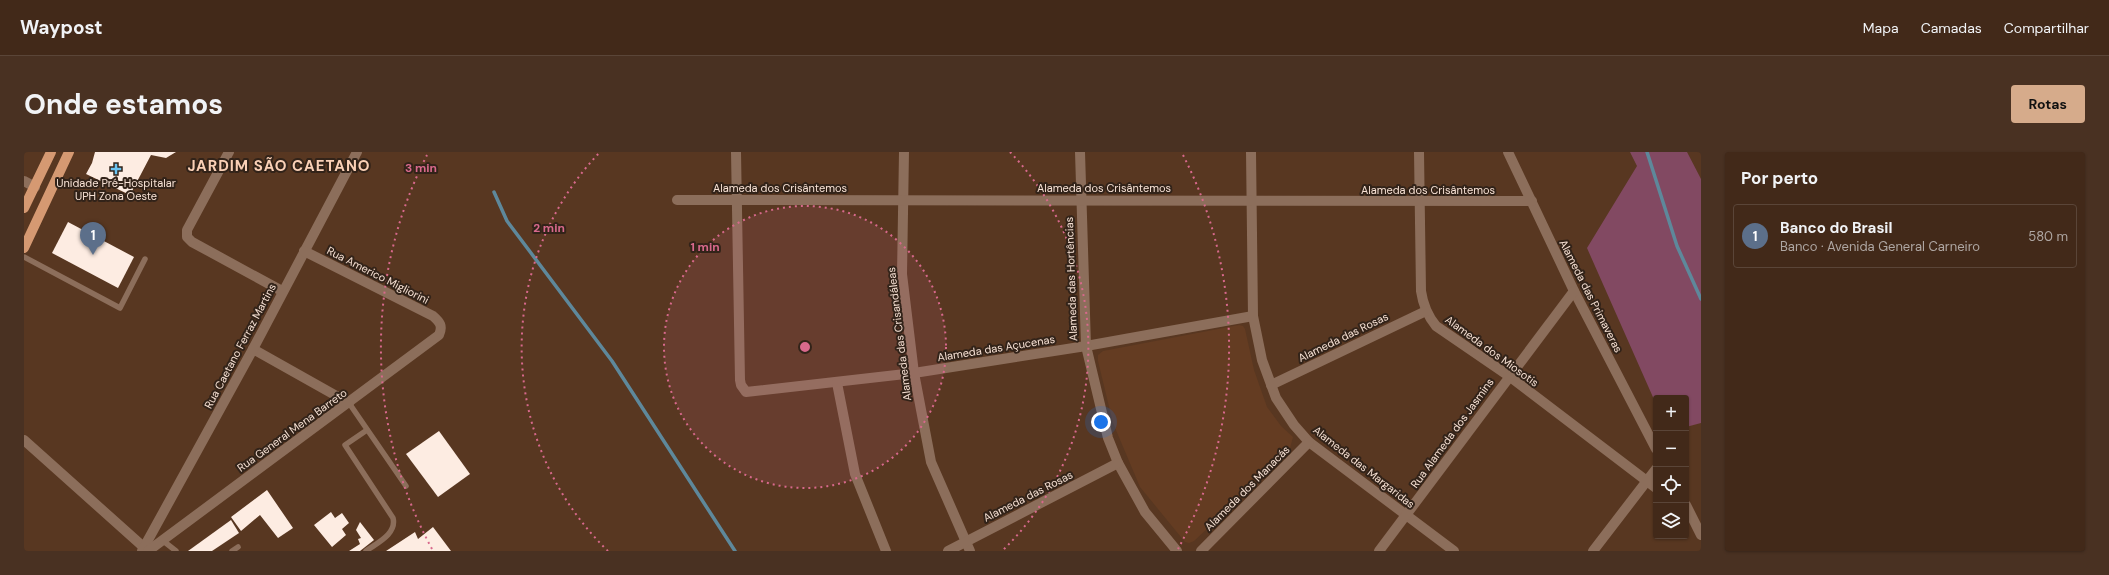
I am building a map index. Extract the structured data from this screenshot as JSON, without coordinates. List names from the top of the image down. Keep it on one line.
{"streets":{"street":["Alameda dos Crisântemos","Rua Americo Migliorini","Alameda das Hortências","Alameda das Primaveras","Alameda das Crisandáleas","Alameda das Rosas","Rua Caetano Ferraz Martins","Alameda das Açucenas","Alameda dos Miosotis","Rua General Mena Barreto","Rua Alameda dos Jasmins","Alameda das Margaridas","Alameda dos Manacás"]},"crossings":[["Alameda dos Crisântemos","Alameda das Hortências"],["Alameda dos Crisântemos","Alameda das Primaveras"],["Alameda dos Crisântemos","Alameda das Crisandáleas"],["Alameda dos Crisântemos","Alameda das Açucenas"],["Alameda dos Crisântemos","Alameda dos Miosotis"],["Alameda dos Crisântemos","Alameda das Margaridas"],["Rua Americo Migliorini","Rua Caetano Ferraz Martins"],["Rua Americo Migliorini","Rua General Mena Barreto"],["Alameda das Hortências","Alameda das Rosas"],["Alameda das Hortências","Alameda das Açucenas"],["Alameda das Primaveras","Rua Alameda dos Jasmins"],["Alameda das Crisandáleas","Alameda das Rosas"],["Alameda das Crisandáleas","Alameda das Açucenas"],["Alameda das Rosas","Alameda dos Miosotis"],["Alameda das Rosas","Alameda das Margaridas"],["Rua Caetano Ferraz Martins","Rua General Mena Barreto"],["Alameda das Açucenas","Alameda das Margaridas"],["Alameda dos Miosotis","Rua Alameda dos Jasmins"],["Rua Alameda dos Jasmins","Alameda das Margaridas"],["Alameda das Margaridas","Alameda dos Manacás"]],"districts":["JARDIM SÃO CAETANO"],"places":{"health":["Unidade Pré-Hospitalar UPH Zona Oeste"]},"page":{"header":"Waypost","nav":["Mapa","Camadas","Compartilhar"],"buttons":"Rotas","title":"Onde estamos","heading":"Por perto","list":[{"mark":"1","name":"Banco do Brasil","note":"Banco · Avenida General Carneiro","value":"580 m"}],"pins":"1","map_buttons":["+","−"]},"rings":["3 min","2 min","1 min"]}
